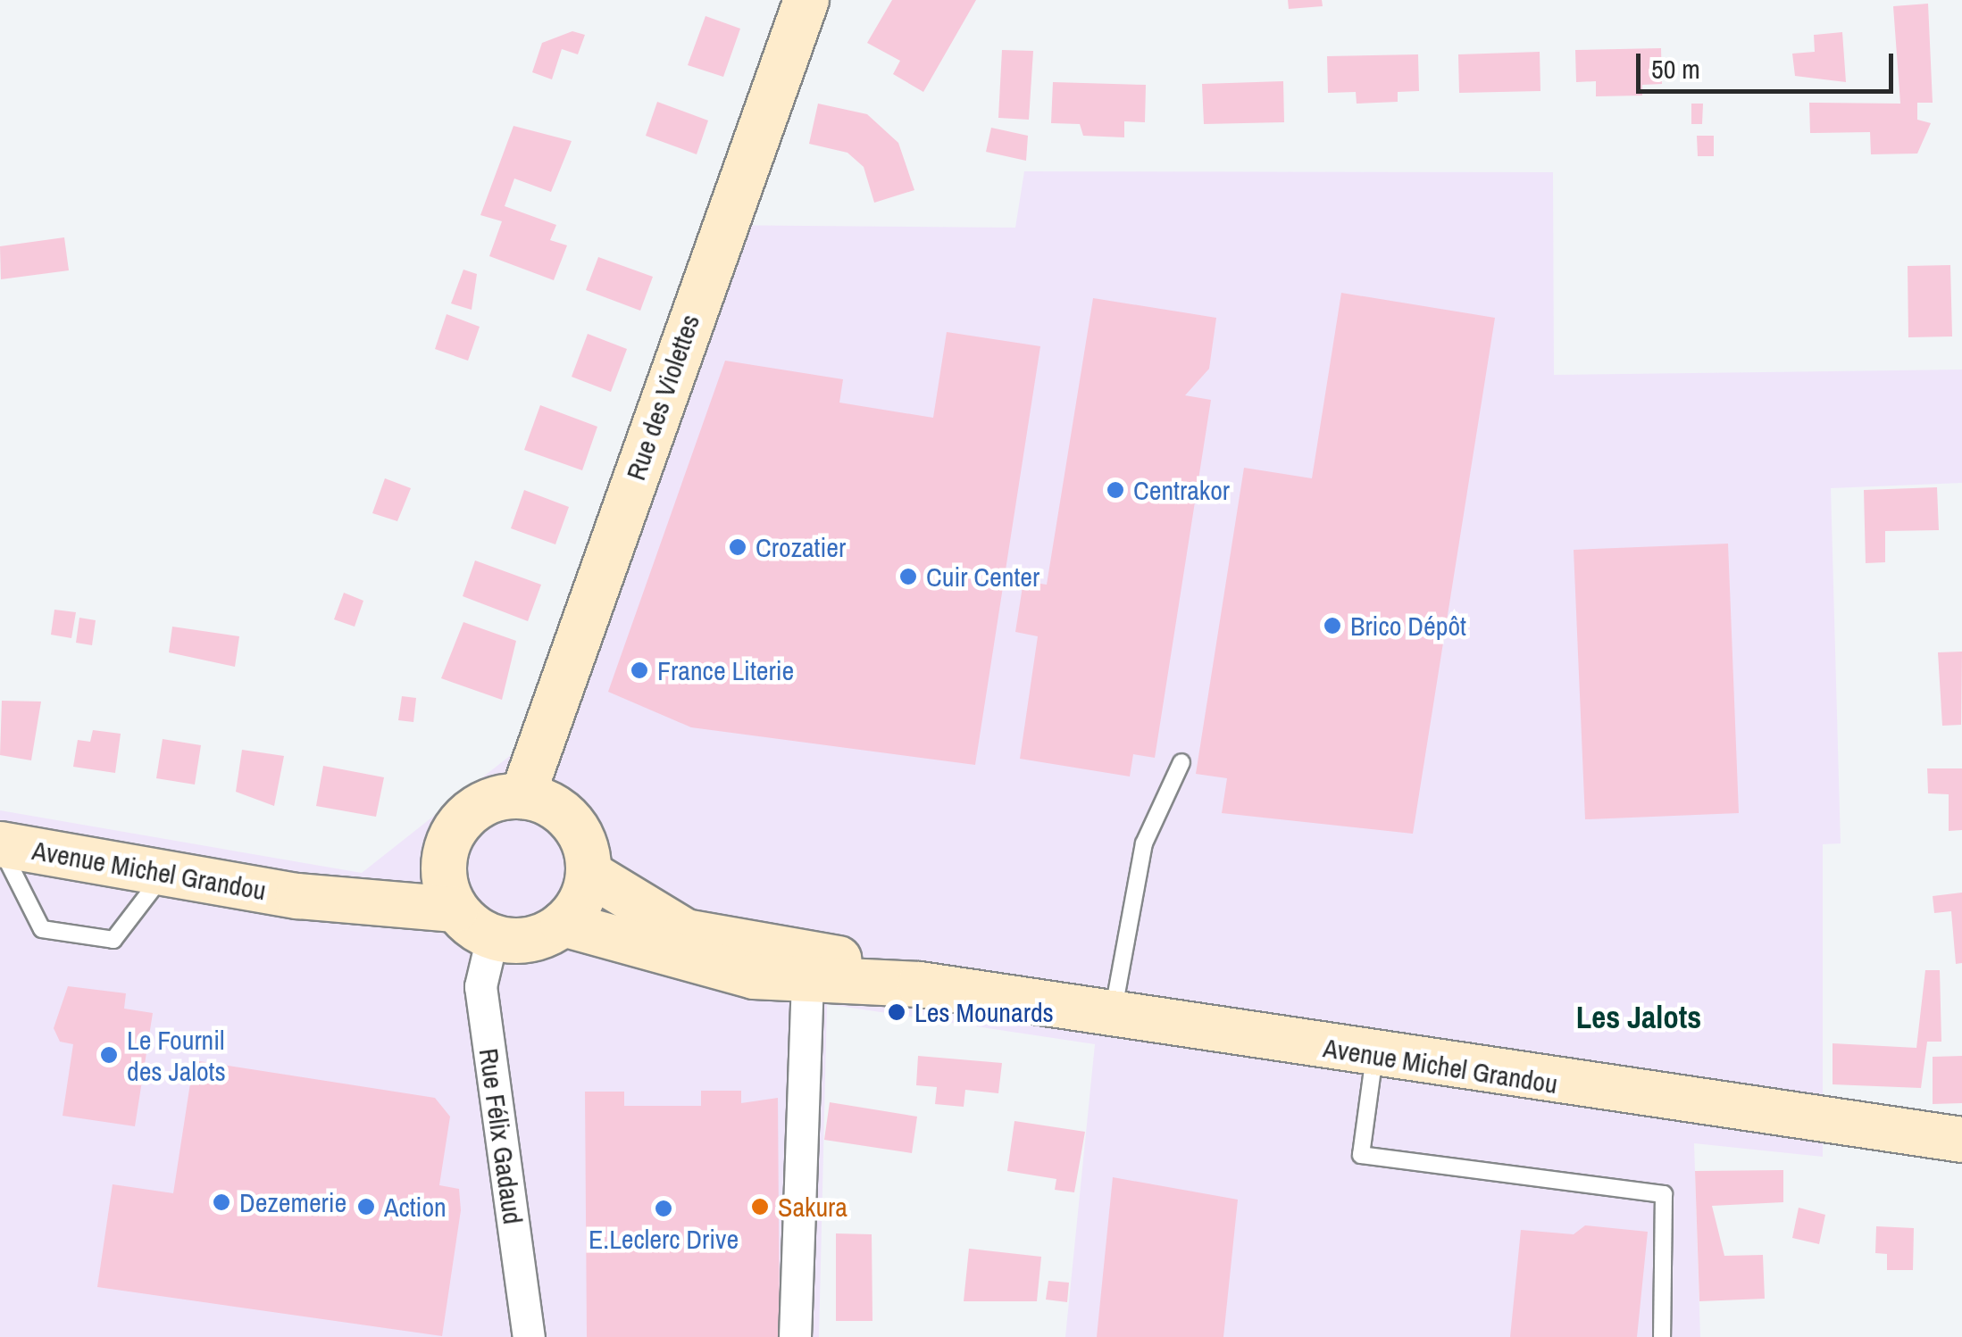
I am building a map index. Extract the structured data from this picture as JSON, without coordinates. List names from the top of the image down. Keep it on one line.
{"streets":{"main road":["Rue des Violettes","Avenue Michel Grandou"],"street":["Rue Félix Gadaud"]},"crossings":[["Rue des Violettes","Avenue Michel Grandou"],["Rue des Violettes","Rue Félix Gadaud"],["Avenue Michel Grandou","Rue Félix Gadaud"]],"districts":["Les Jalots"],"places":["Centrakor","Crozatier","Cuir Center","Brico Dépôt","France Literie","Les Mounards","Le Fournil des Jalots","Dezemerie","Action","Sakura","E.Leclerc Drive"],"scale_bar":"50 m"}
